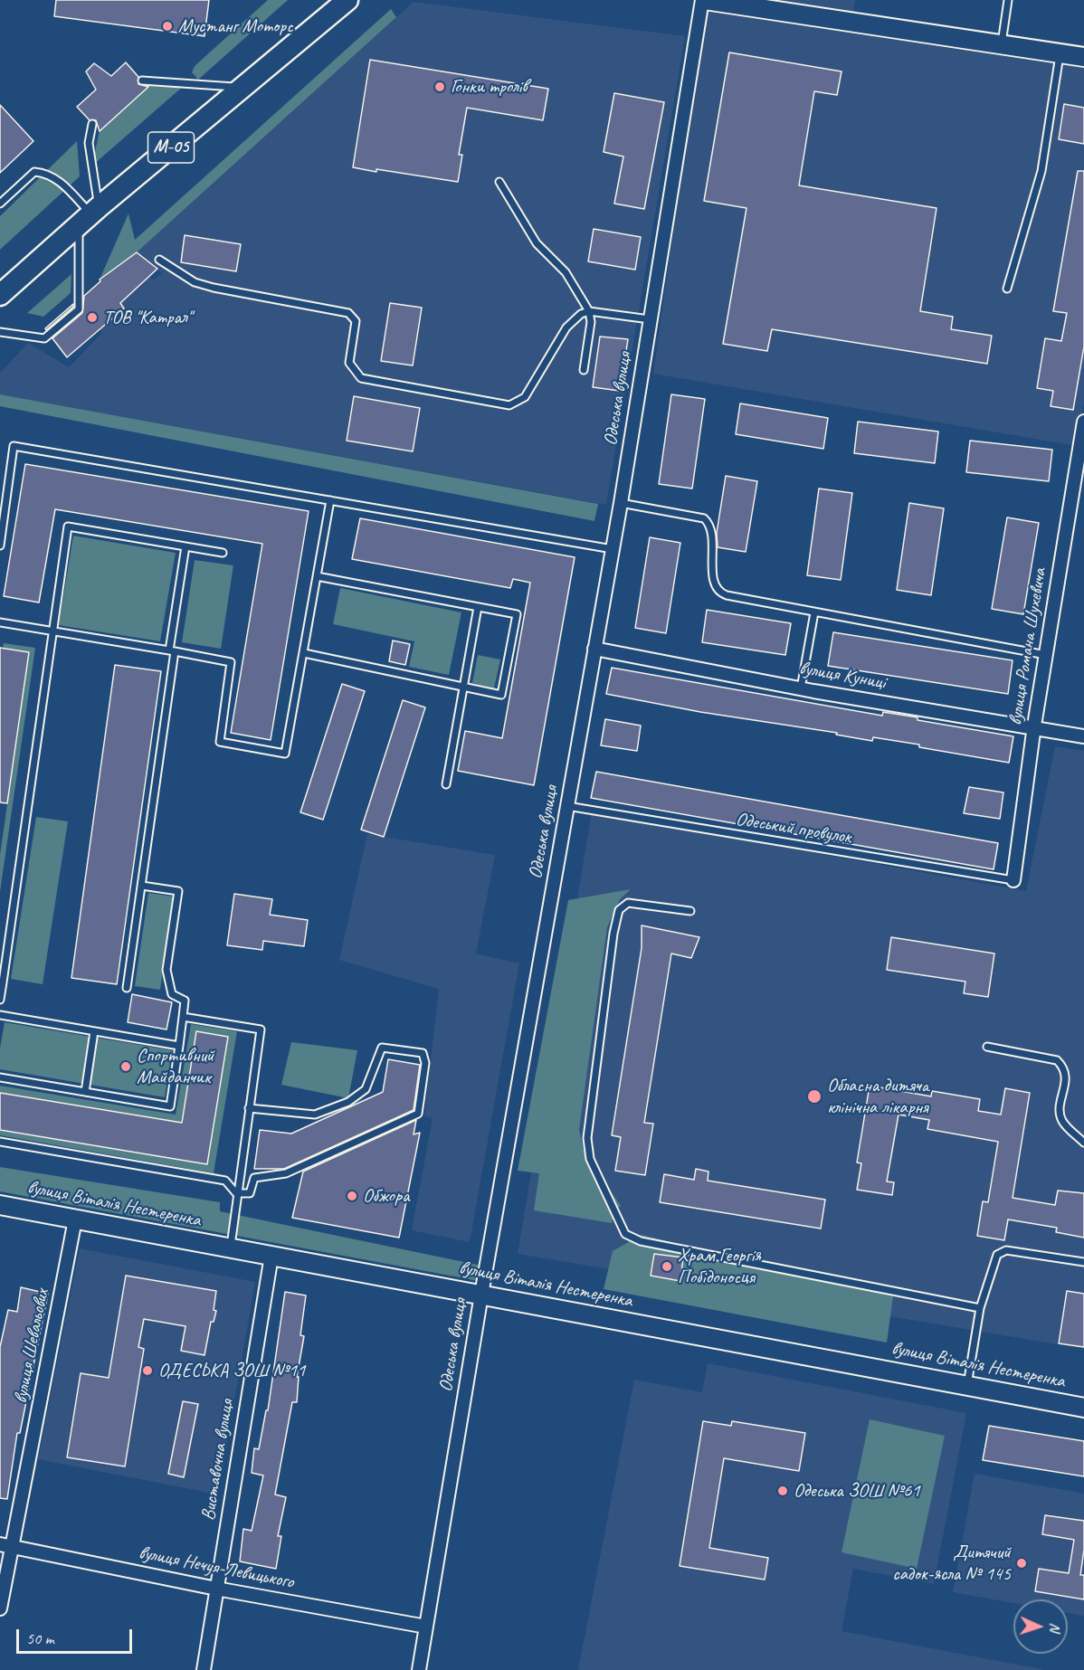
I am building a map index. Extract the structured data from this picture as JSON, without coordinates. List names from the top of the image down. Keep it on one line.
{"streets":{"main road":["М-05","вулиця Віталія Нестеренка"],"street":["Одеська вулиця","вулиця Романа Шухевича","вулиця Куниці","вулиця Шевальових","Виставочна вулиця","вулиця Нечуя-Левицького"],"lane":["Одеський провулок"]},"crossings":[["Одеська вулиця","вулиця Куниці"],["Одеська вулиця","Одеський провулок"],["Одеська вулиця","вулиця Віталія Нестеренка"],["Одеська вулиця","вулиця Нечуя-Левицького"],["вулиця Романа Шухевича","вулиця Куниці"],["вулиця Романа Шухевича","Одеський провулок"],["вулиця Віталія Нестеренка","вулиця Шевальових"],["вулиця Віталія Нестеренка","Виставочна вулиця"],["вулиця Шевальових","вулиця Нечуя-Левицького"],["Виставочна вулиця","вулиця Нечуя-Левицького"]],"places":["Мустанг Моторс","Гонки тролів","ТОВ \"Катрал\"","Спортивний Майданчик","Обласна дитяча клінічна лікарня","Обжора","Храм Георгія Побідоносця","ОДЕСЬКА ЗОШ №11","Одеська ЗОШ №61","Дитячий садок-ясла № 145"],"scale_bar":"50 m","north":"right"}
